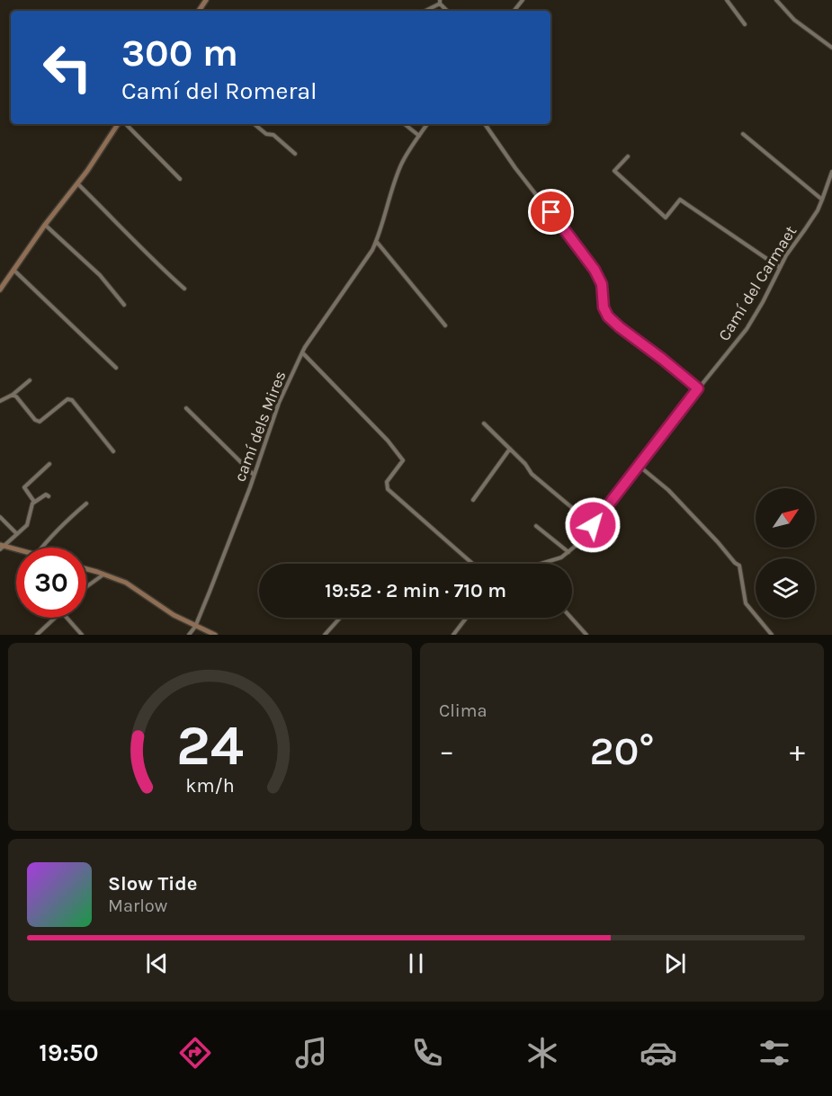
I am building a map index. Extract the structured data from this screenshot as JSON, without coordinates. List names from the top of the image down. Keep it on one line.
{"streets":{"street":["Camí del Carmaet","camí dels Mires"]},"north":"top right","page":{"turn":["300 m","Camí del Romeral"],"limit":"30","trip":"19:52 · 2 min · 710 m","tile":"Clima","heat":["−","20°","+"],"song":["Slow Tide","Marlow"],"tabs":"19:50","gauge":["24","km/h"]}}
